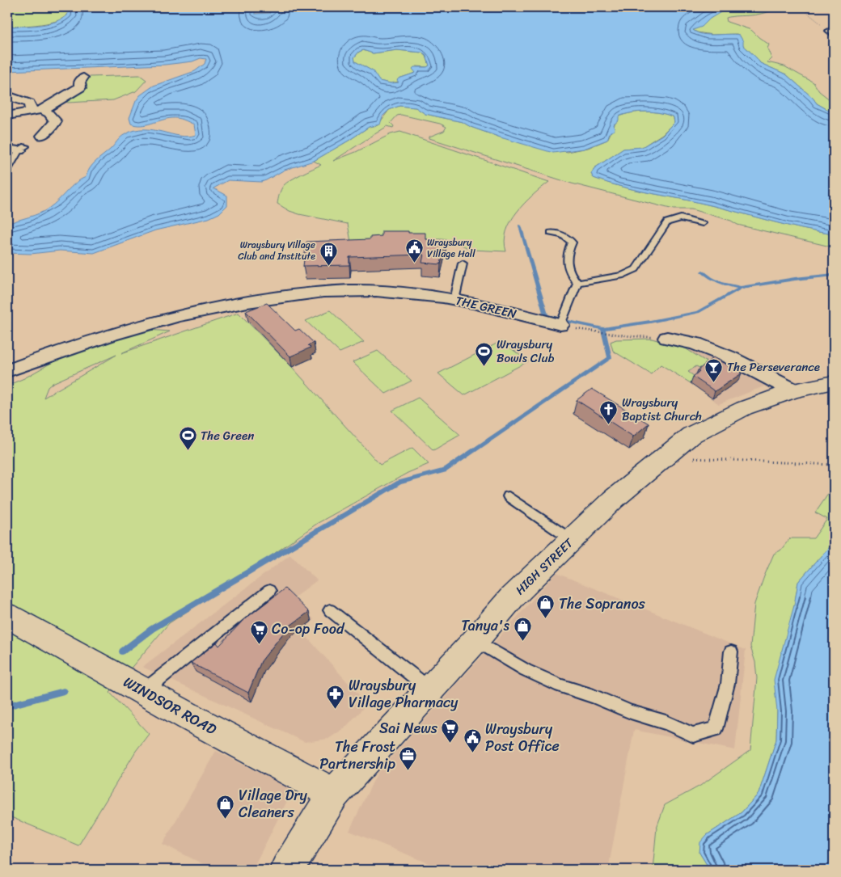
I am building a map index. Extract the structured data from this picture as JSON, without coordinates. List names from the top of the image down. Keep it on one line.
{"streets":{"street":["THE GREEN","HIGH STREET","WINDSOR ROAD"]},"crossings":[["HIGH STREET","WINDSOR ROAD"]],"places":{"public building":["Wraysbury Village Hall","Wraysbury Post Office"],"building":["Wraysbury Village Club and Institute"],"sports":["Wraysbury Bowls Club","The Green"],"bar":["The Perseverance"],"church":["Wraysbury Baptist Church"],"shop":["The Sopranos","Tanya's","Village Dry Cleaners"],"supermarket":["Co-op Food","Sai News"],"pharmacy":["Wraysbury Village Pharmacy"],"office":["The Frost Partnership"]}}
